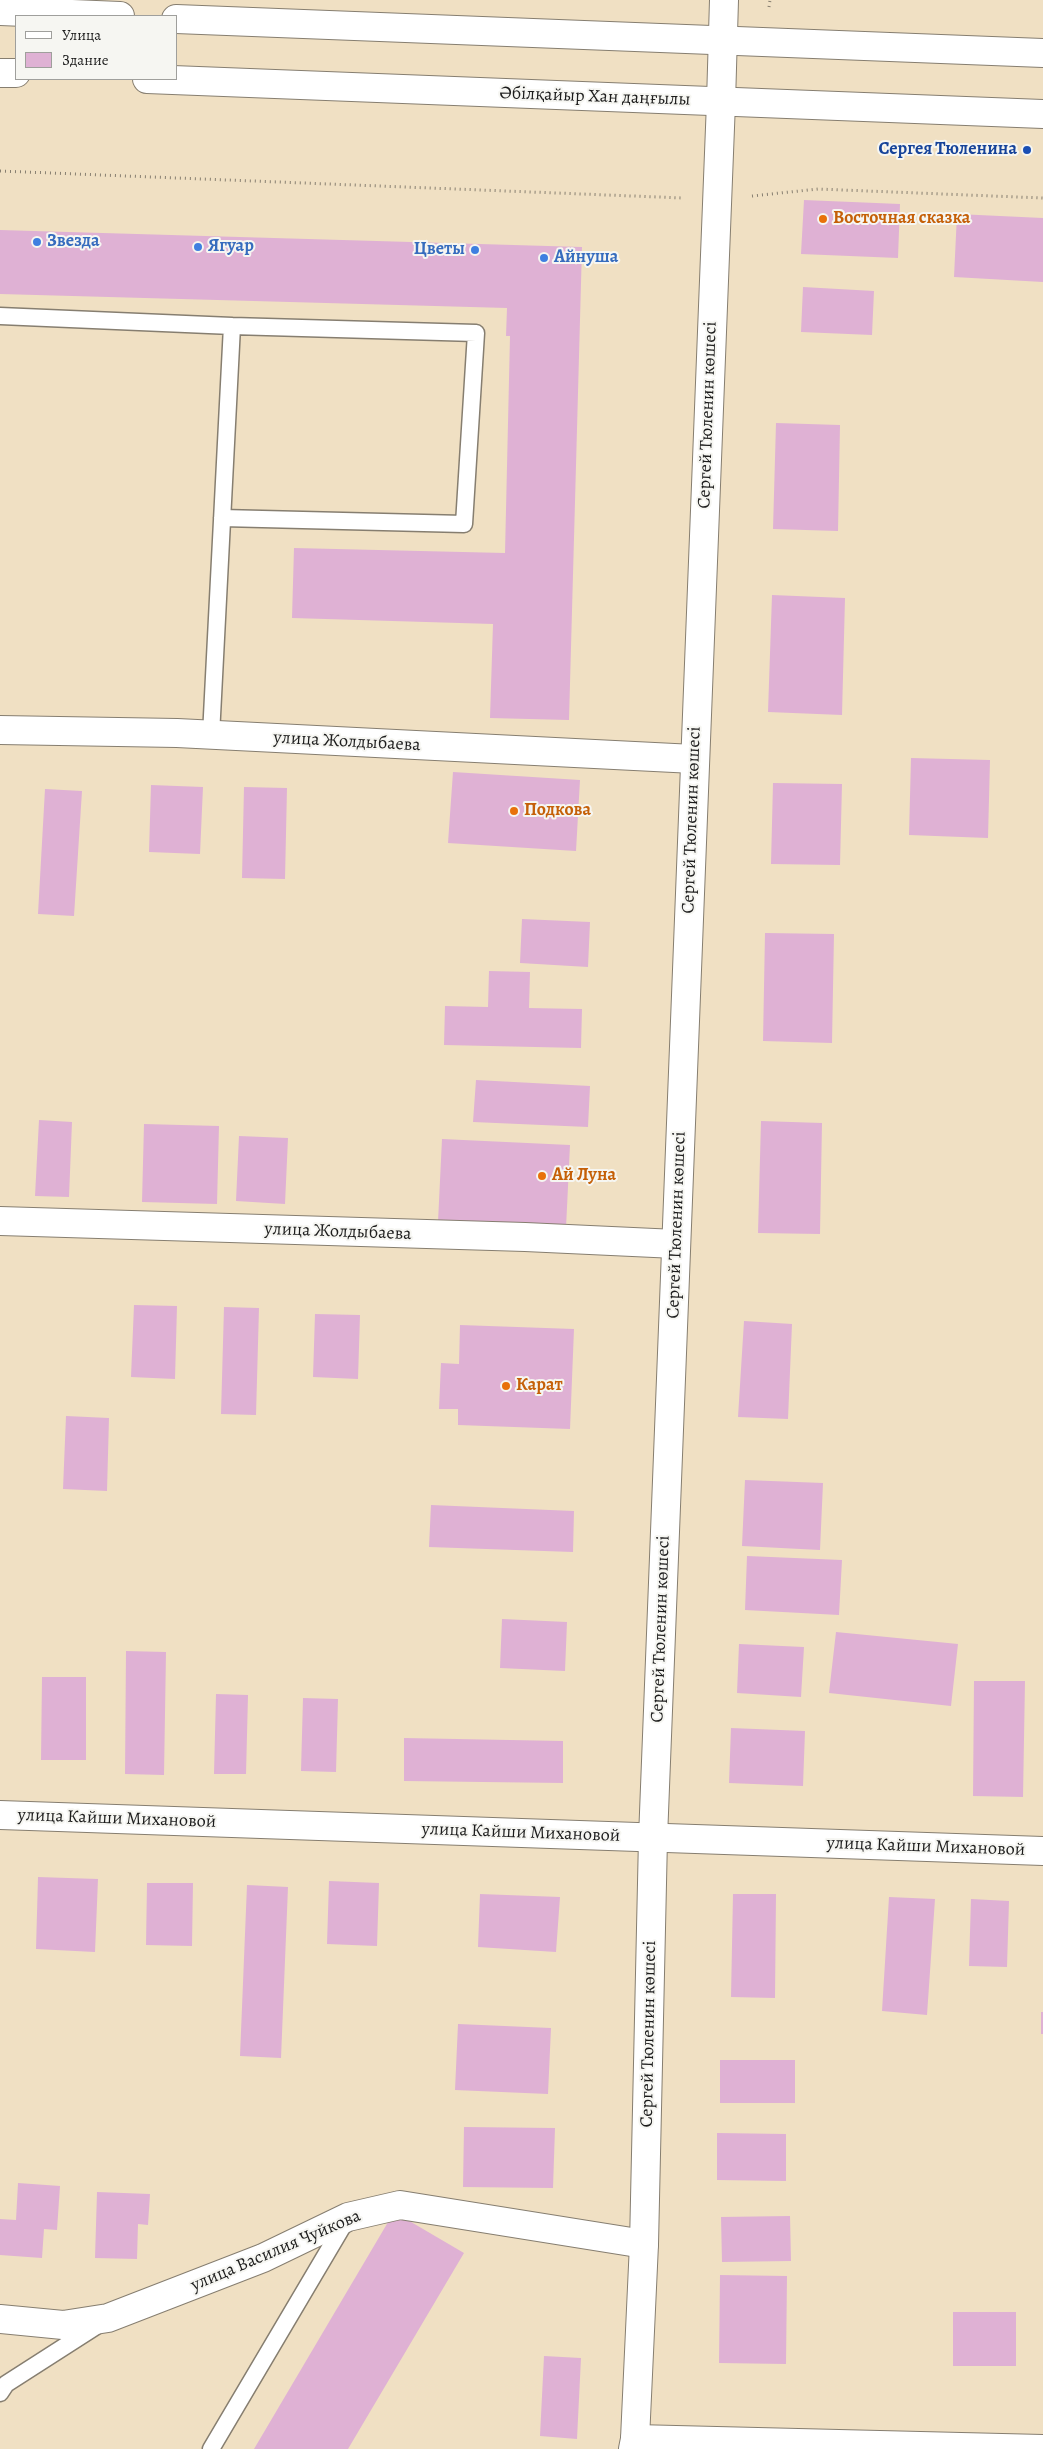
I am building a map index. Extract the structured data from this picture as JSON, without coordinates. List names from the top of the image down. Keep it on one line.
{"streets":{"main road":["Әбілқайыр Хан даңғылы","Сергей Тюленин көшесі","улица Жолдыбаева","улица Кайши Михановой","улица Василия Чуйкова"]},"crossings":[["Әбілқайыр Хан даңғылы","Сергей Тюленин көшесі"],["Сергей Тюленин көшесі","улица Жолдыбаева"],["Сергей Тюленин көшесі","улица Кайши Михановой"],["Сергей Тюленин көшесі","улица Василия Чуйкова"]],"places":["Сергея Тюленина","Восточная сказка","Звезда","Ягуар","Цветы","Айнуша","Подкова","Ай Луна","Карат"],"legend":["Улица","Здание"]}
